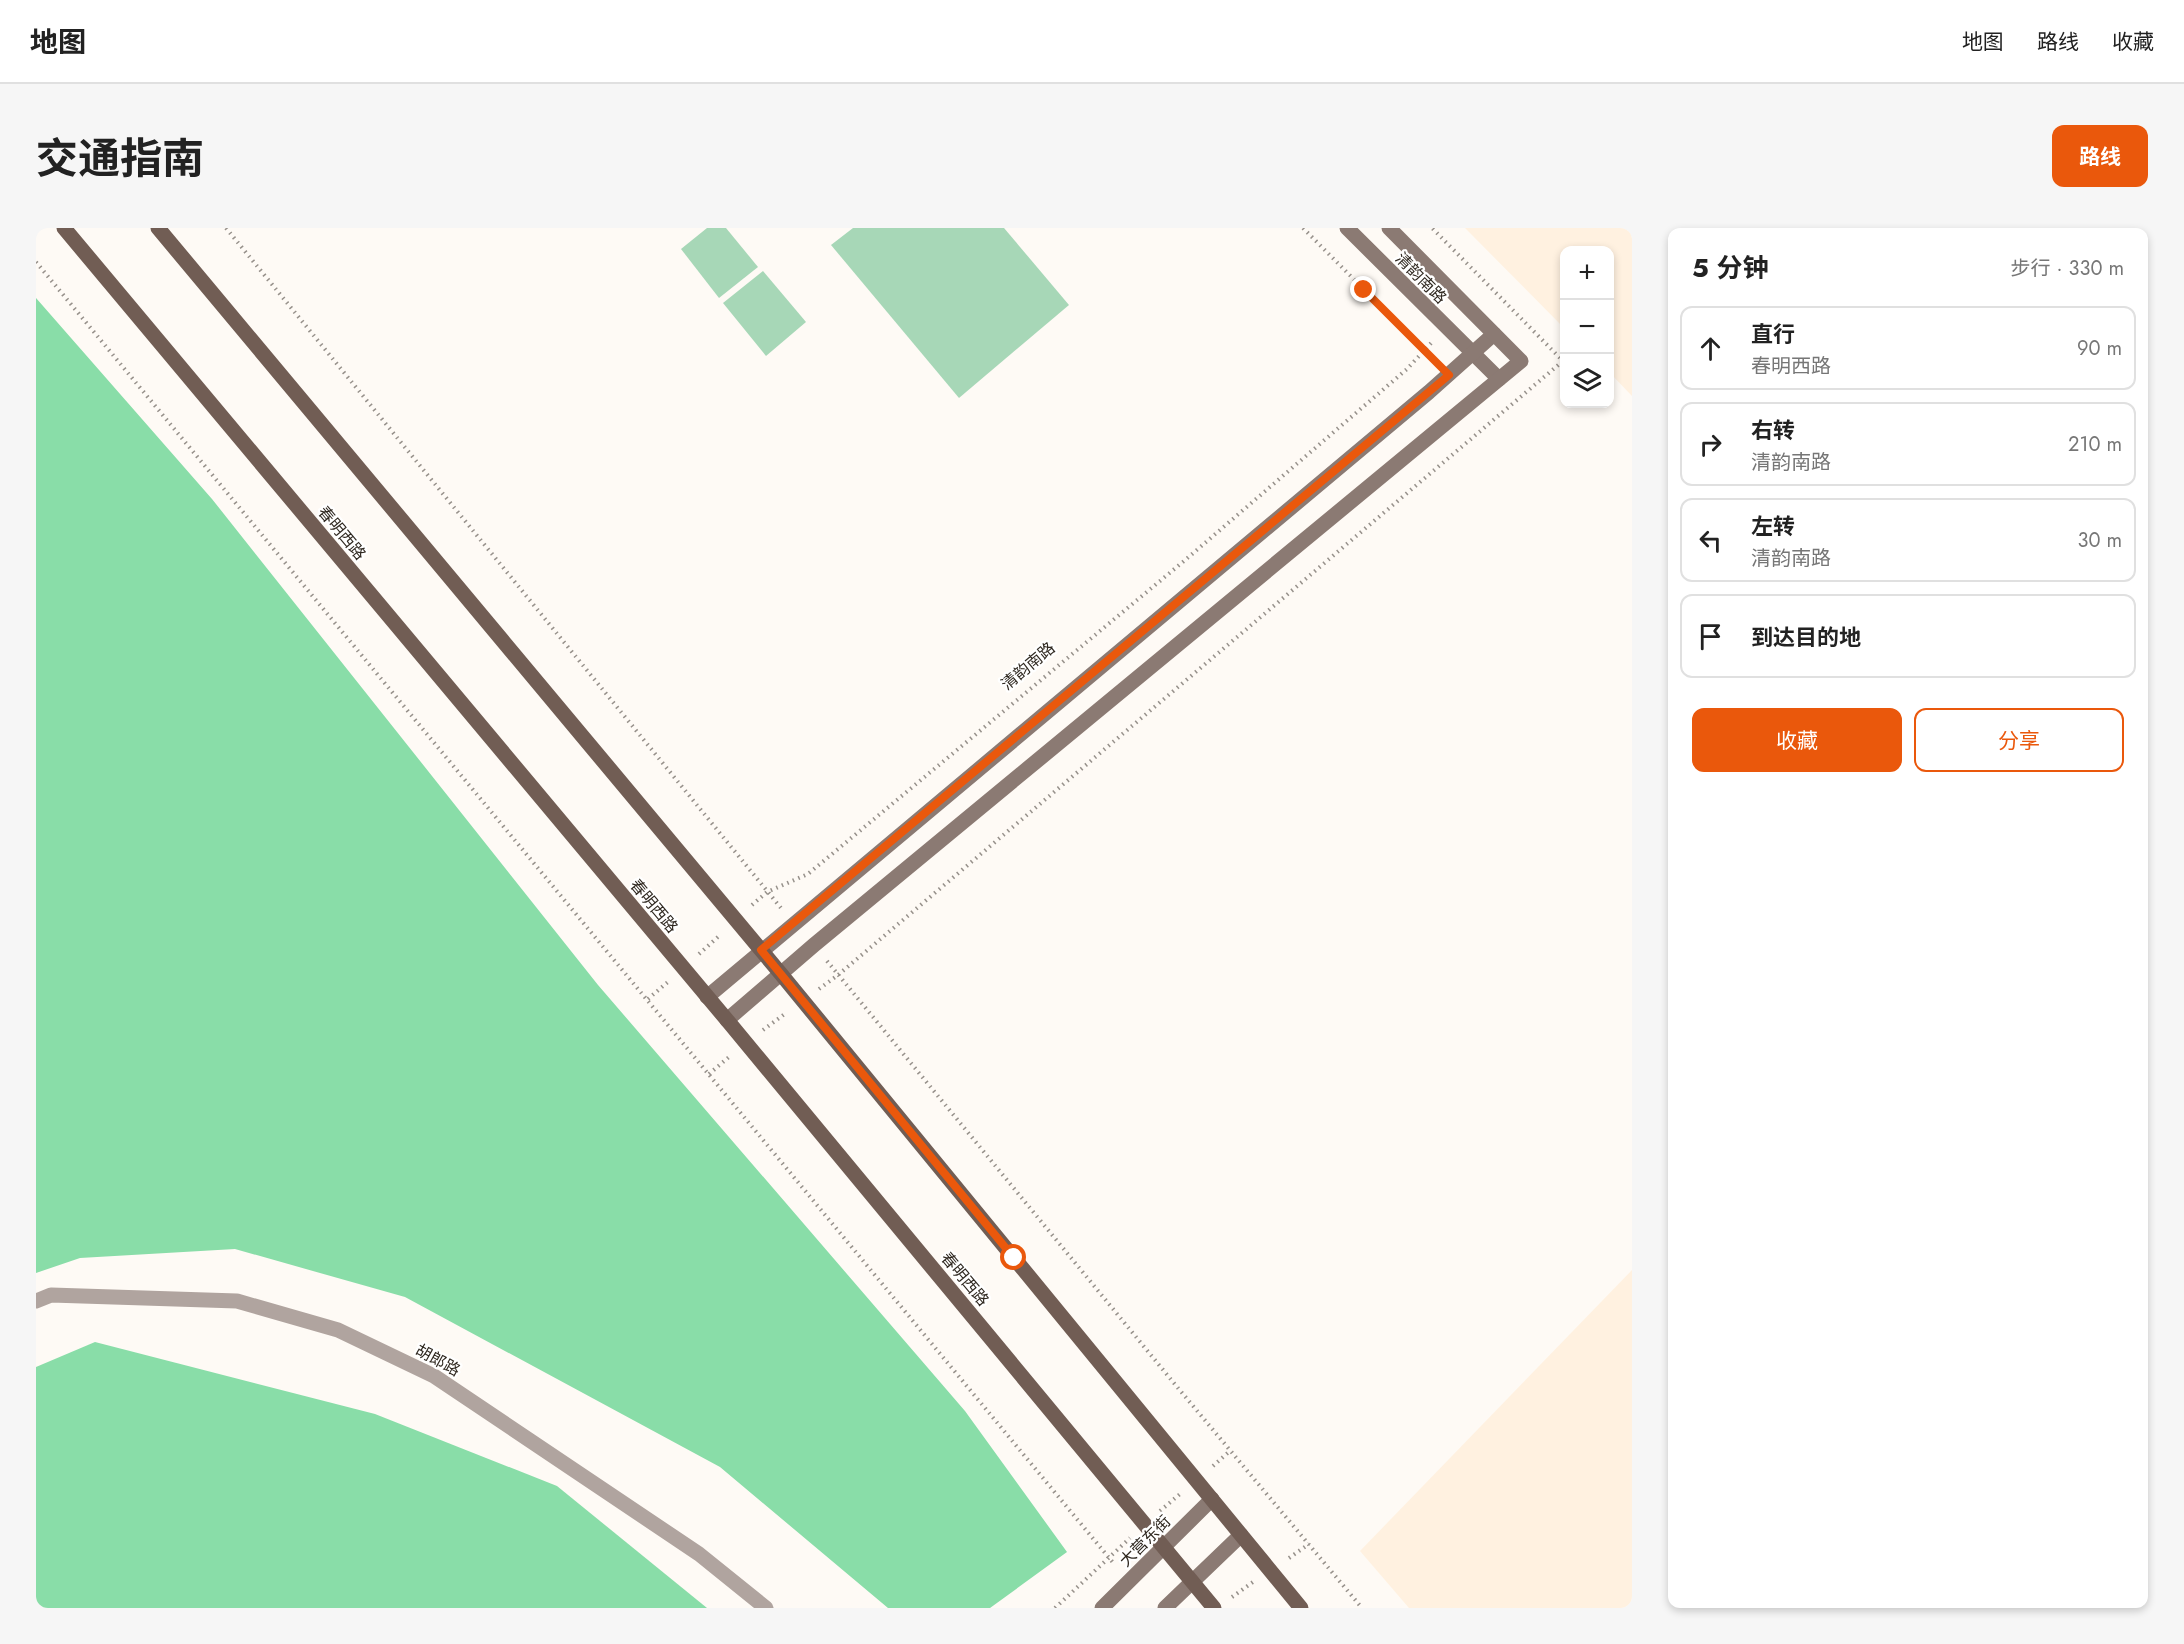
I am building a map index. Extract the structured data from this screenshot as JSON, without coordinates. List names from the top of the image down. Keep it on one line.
{"streets":{"main road":["清韵南路","春明西路","大营东街"],"street":["胡郎路"]},"crossings":[["清韵南路","春明西路"],["春明西路","大营东街"]],"page":{"header":"地图","nav":["地图","路线","收藏"],"title":"交通指南","buttons":["路线",["收藏","分享"]],"heading":["5 分钟","步行 · 330 m"],"map_buttons":["+","−"],"list":[["直行","春明西路","90 m"],["右转","清韵南路","210 m"],["左转","清韵南路","30 m"],"到达目的地"]}}
